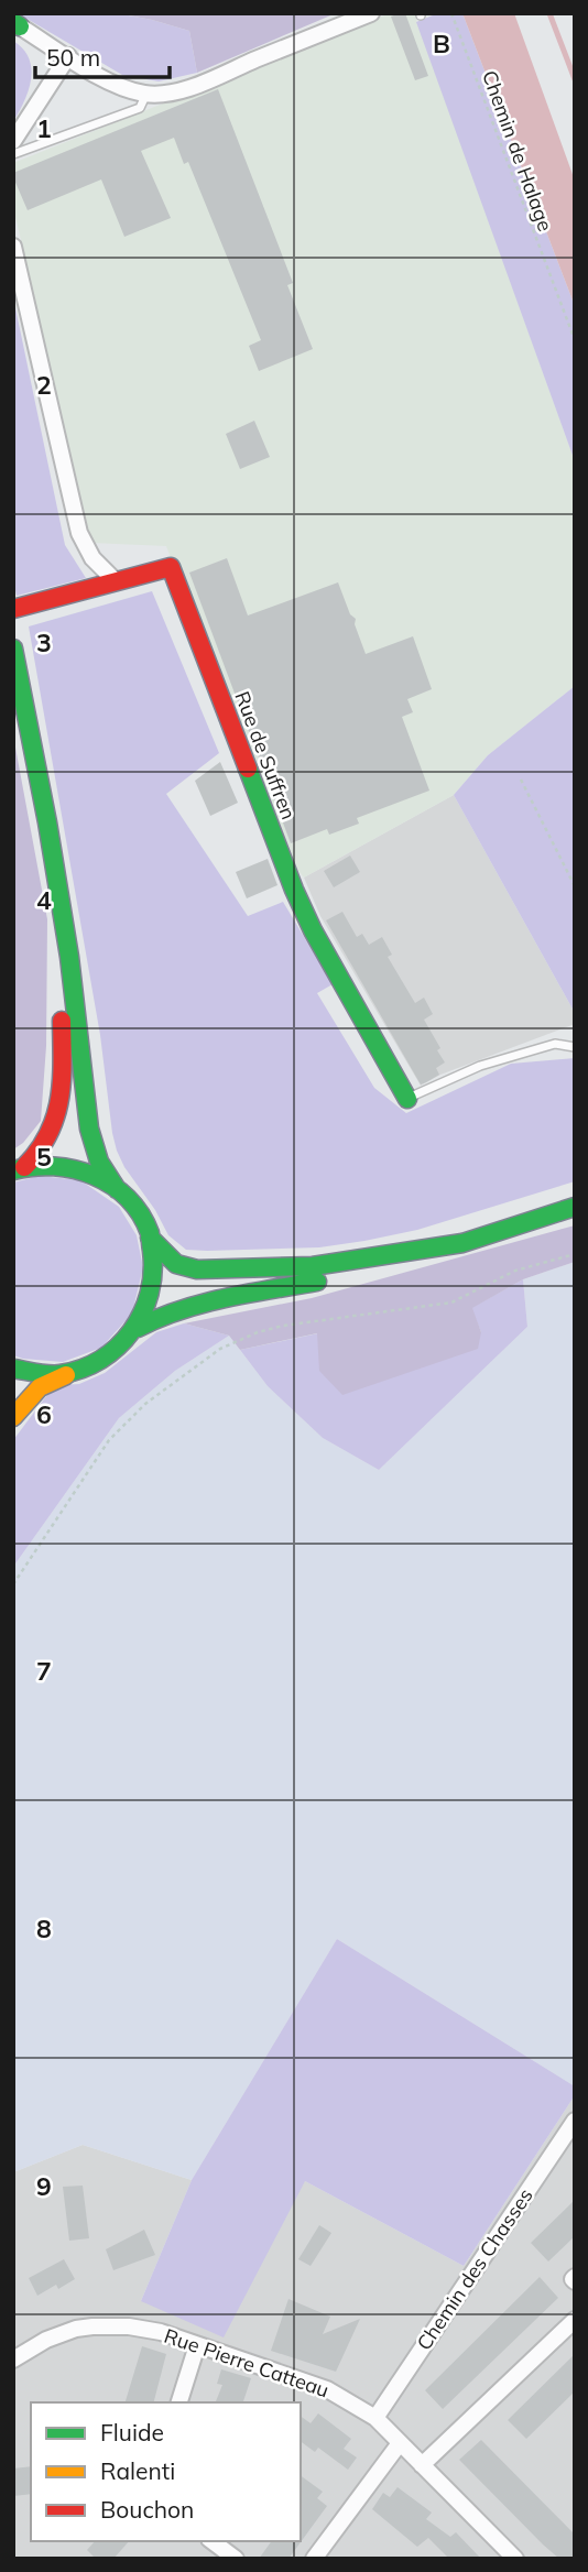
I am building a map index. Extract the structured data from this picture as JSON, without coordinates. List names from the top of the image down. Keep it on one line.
{"streets":{"main road":["Rue de Suffren"],"street":["Chemin des Chasses","Rue Pierre Catteau"],"path":["Chemin de Halage"]},"crossings":[["Chemin des Chasses","Rue Pierre Catteau"]],"legend":["Fluide","Ralenti","Bouchon"],"scale_bar":"50 m","grid":{"columns":["B"],"rows":["1","2","3","4","5","6","7","8","9"]}}
